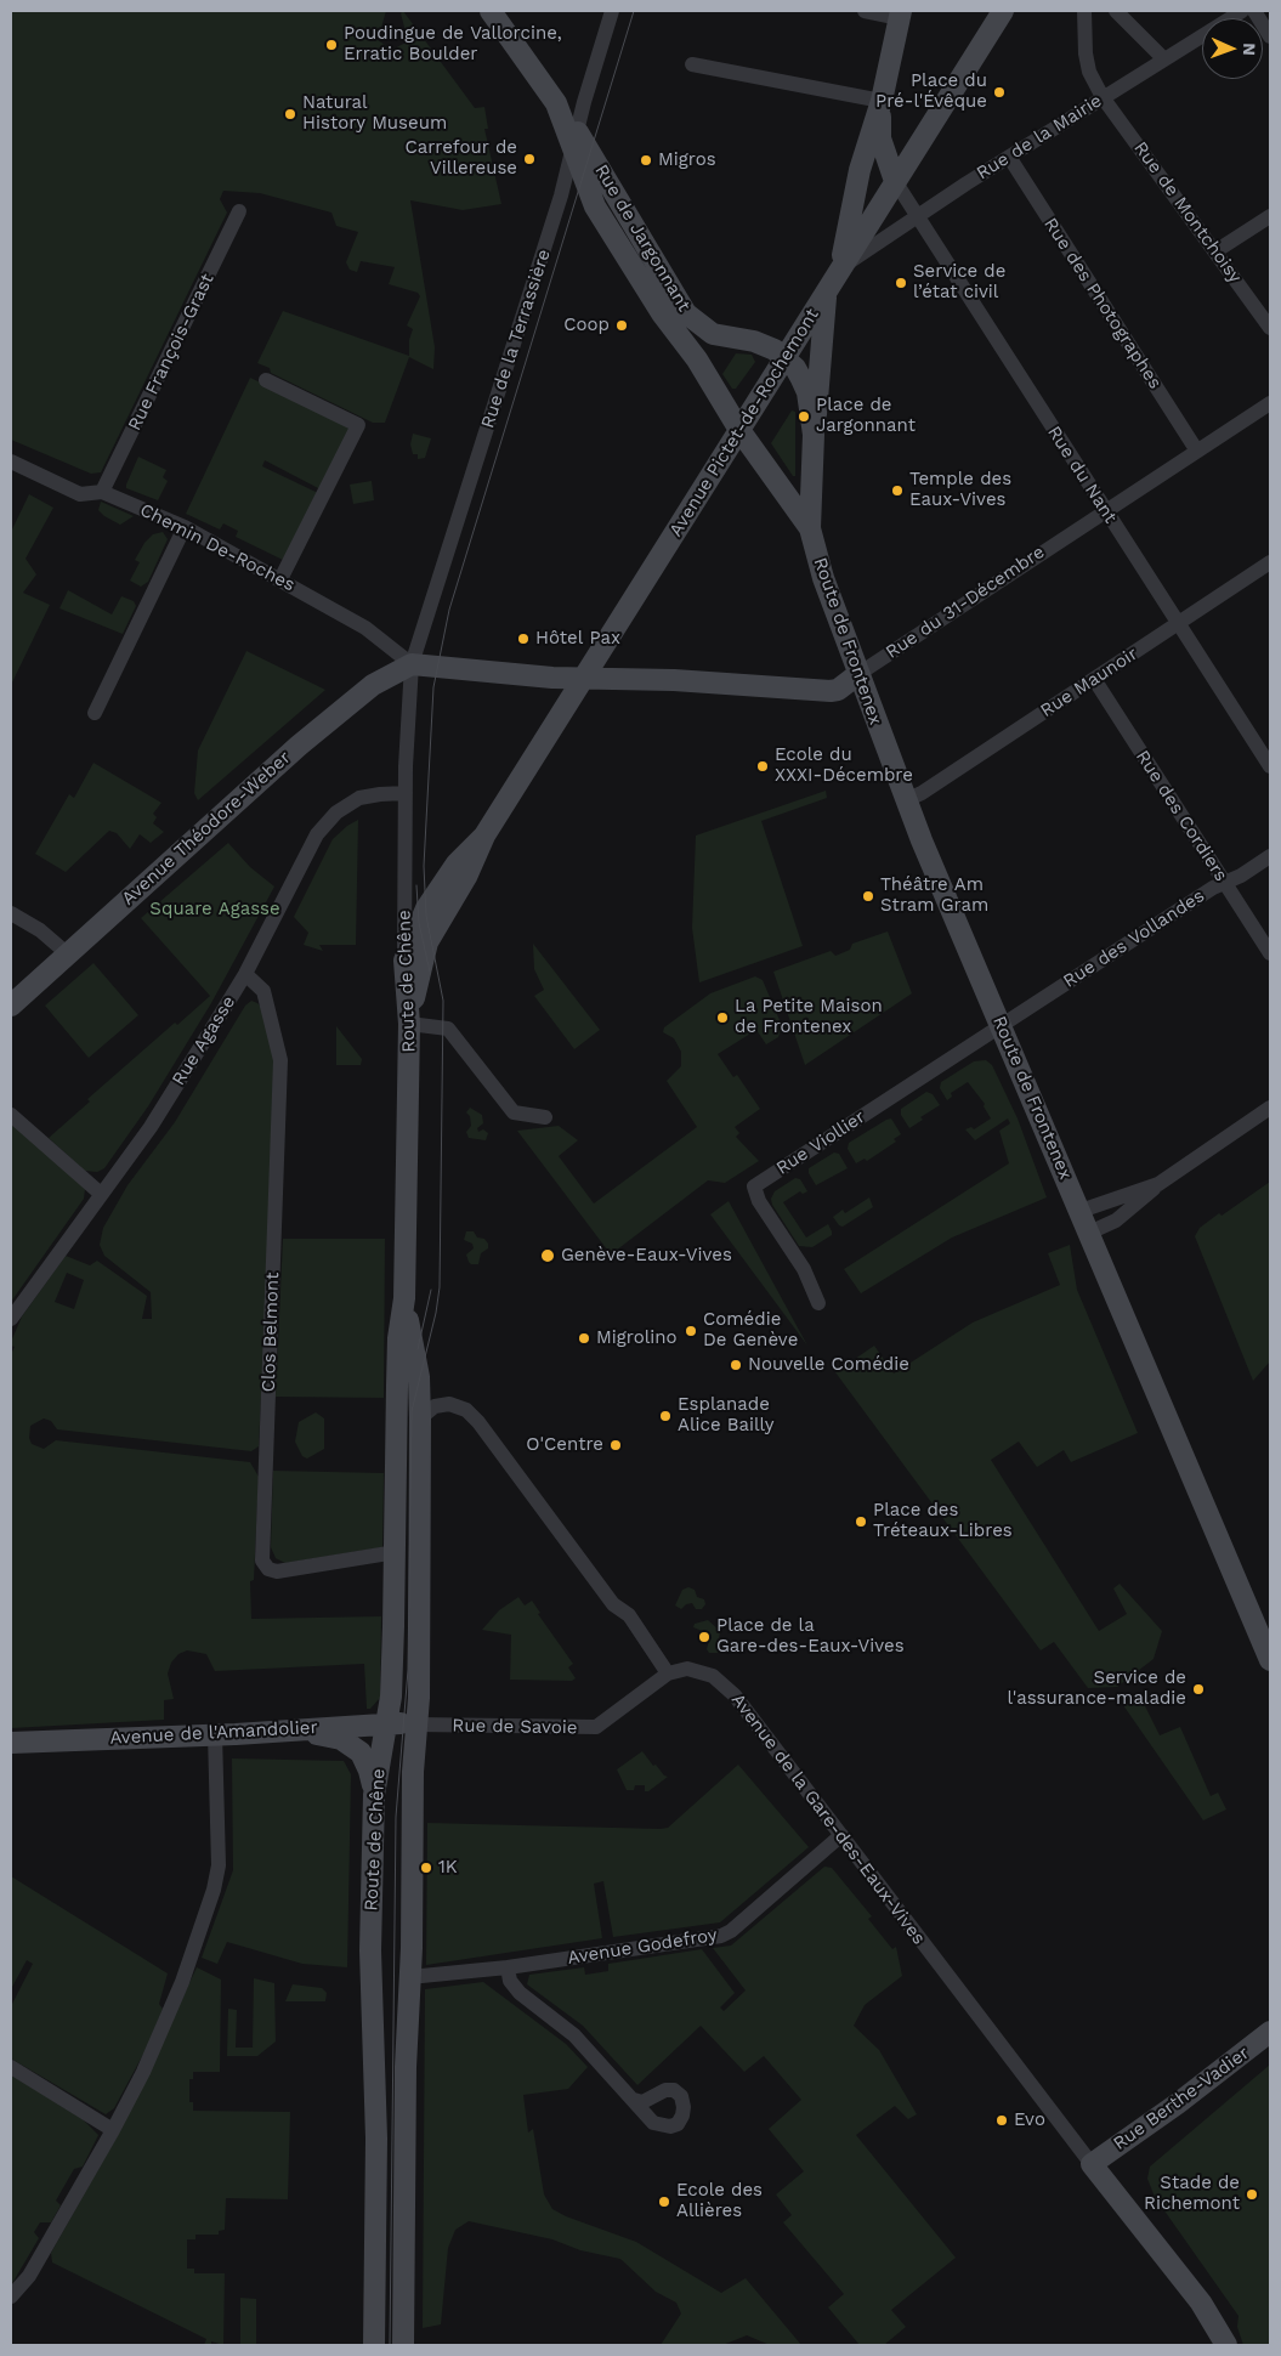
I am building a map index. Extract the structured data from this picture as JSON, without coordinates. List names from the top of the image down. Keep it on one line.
{"streets":{"main road":["Rue de Jargonnant","Avenue Pictet-de-Rochemont","Rue du 31-Décembre","Route de Frontenex","Avenue Théodore-Weber","Route de Chêne","Avenue de l'Amandolier","Rue Berthe-Vadier"],"street":["Rue de la Mairie","Rue de Montchoisy","Rue des Photographes","Rue de la Terrassière","Rue François-Grast","Rue du Nant","Chemin De-Roches","Rue Maunoir","Rue des Cordiers","Rue des Vollandes","Rue Agasse","Rue Viollier","Clos Belmont","Rue de Savoie","Avenue de la Gare-des-Eaux-Vives","Avenue Godefroy"]},"crossings":[["Rue de la Mairie","Rue de Montchoisy"],["Rue de la Mairie","Rue des Photographes"],["Rue de la Mairie","Avenue Pictet-de-Rochemont"],["Rue de la Mairie","Rue du Nant"],["Rue de Jargonnant","Rue de la Terrassière"],["Rue de Jargonnant","Avenue Pictet-de-Rochemont"],["Rue des Photographes","Rue du 31-Décembre"],["Rue de la Terrassière","Chemin De-Roches"],["Rue de la Terrassière","Rue du 31-Décembre"],["Rue de la Terrassière","Avenue Théodore-Weber"],["Rue de la Terrassière","Route de Chêne"],["Rue François-Grast","Chemin De-Roches"],["Avenue Pictet-de-Rochemont","Rue du Nant"],["Avenue Pictet-de-Rochemont","Rue du 31-Décembre"],["Avenue Pictet-de-Rochemont","Route de Chêne"],["Rue du Nant","Rue du 31-Décembre"],["Rue du Nant","Rue Maunoir"],["Chemin De-Roches","Rue du 31-Décembre"],["Chemin De-Roches","Avenue Théodore-Weber"],["Chemin De-Roches","Route de Chêne"],["Rue du 31-Décembre","Route de Frontenex"],["Rue du 31-Décembre","Avenue Théodore-Weber"],["Rue du 31-Décembre","Route de Chêne"],["Route de Frontenex","Rue Maunoir"],["Route de Frontenex","Rue des Vollandes"],["Route de Frontenex","Rue Viollier"],["Rue Maunoir","Rue des Cordiers"],["Rue des Cordiers","Rue des Vollandes"],["Avenue Théodore-Weber","Route de Chêne"],["Rue des Vollandes","Rue Viollier"],["Route de Chêne","Rue Agasse"],["Route de Chêne","Clos Belmont"],["Route de Chêne","Rue de Savoie"],["Route de Chêne","Avenue de l'Amandolier"],["Route de Chêne","Avenue Godefroy"],["Rue Agasse","Clos Belmont"],["Rue de Savoie","Avenue de l'Amandolier"],["Rue de Savoie","Avenue de la Gare-des-Eaux-Vives"],["Avenue de la Gare-des-Eaux-Vives","Avenue Godefroy"],["Avenue de la Gare-des-Eaux-Vives","Rue Berthe-Vadier"]],"parks":["Square Agasse"],"places":["Poudingue de Vallorcine, Erratic Boulder","Place du Pré-l'Évêque","Natural History Museum","Carrefour de Villereuse","Migros","Service de l’état civil","Coop","Place de Jargonnant","Temple des Eaux-Vives","Hôtel Pax","Ecole du XXXI-Décembre","Théâtre Am Stram Gram","La Petite Maison de Frontenex","Genève-Eaux-Vives","Comédie De Genève","Migrolino","Nouvelle Comédie","Esplanade Alice Bailly","O'Centre","Place des Tréteaux-Libres","Place de la Gare-des-Eaux-Vives","Service de l'assurance-maladie","1K","Evo","Stade de Richemont","Ecole des Allières"],"north":"right"}
